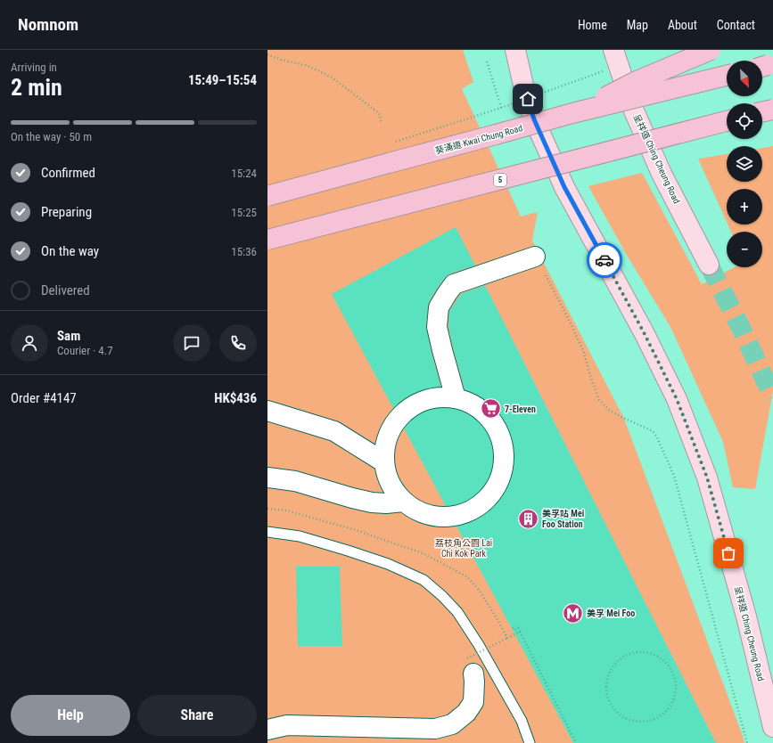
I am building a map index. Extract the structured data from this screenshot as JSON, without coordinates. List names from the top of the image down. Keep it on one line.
{"streets":{"highway":["葵涌道 Kwai Chung Road","5"],"main road":["呈祥道 Ching Cheung Road"]},"parks":["荔枝角公園 Lai Chi Kok Park"],"places":{"supermarket":["7-Eleven"],"building":["美孚站 Mei Foo Station"],"metro station":["美孚 Mei Foo"]},"north":"bottom right","page":{"header":"Nomnom","nav":["Home","Map","About","Contact"],"heading":["2 min","Arriving in","15:49–15:54"],"panel":["Sam","Courier · 4.7","Order #4147","HK$436"],"map_buttons":["+","−"],"bar":"On the way · 50 m","list":[["Confirmed","15:24"],["Preparing","15:25"],["On the way","15:36"],"Delivered"],"buttons":["Help","Share"]}}
